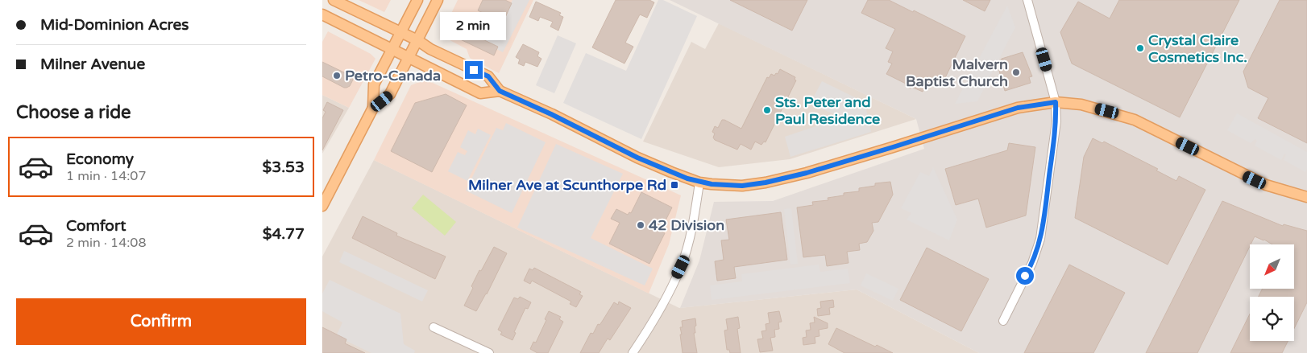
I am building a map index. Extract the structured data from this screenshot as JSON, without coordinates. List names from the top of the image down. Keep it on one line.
{"places":{"other":["Crystal Claire Cosmetics Inc.","Malvern Baptist Church","Petro-Canada","Sts. Peter and Paul Residence","42 Division"],"transit":["Milner Ave at Scunthorpe Rd"]},"north":"bottom left","page":{"banner":["Mid-Dominion Acres","Milner Avenue"],"bubble":"2 min","heading":"Choose a ride","list":[{"name":"Economy","note":"1 min · 14:07","value":"$3.53"},{"name":"Comfort","note":"2 min · 14:08","value":"$4.77"}],"buttons":"Confirm"}}
